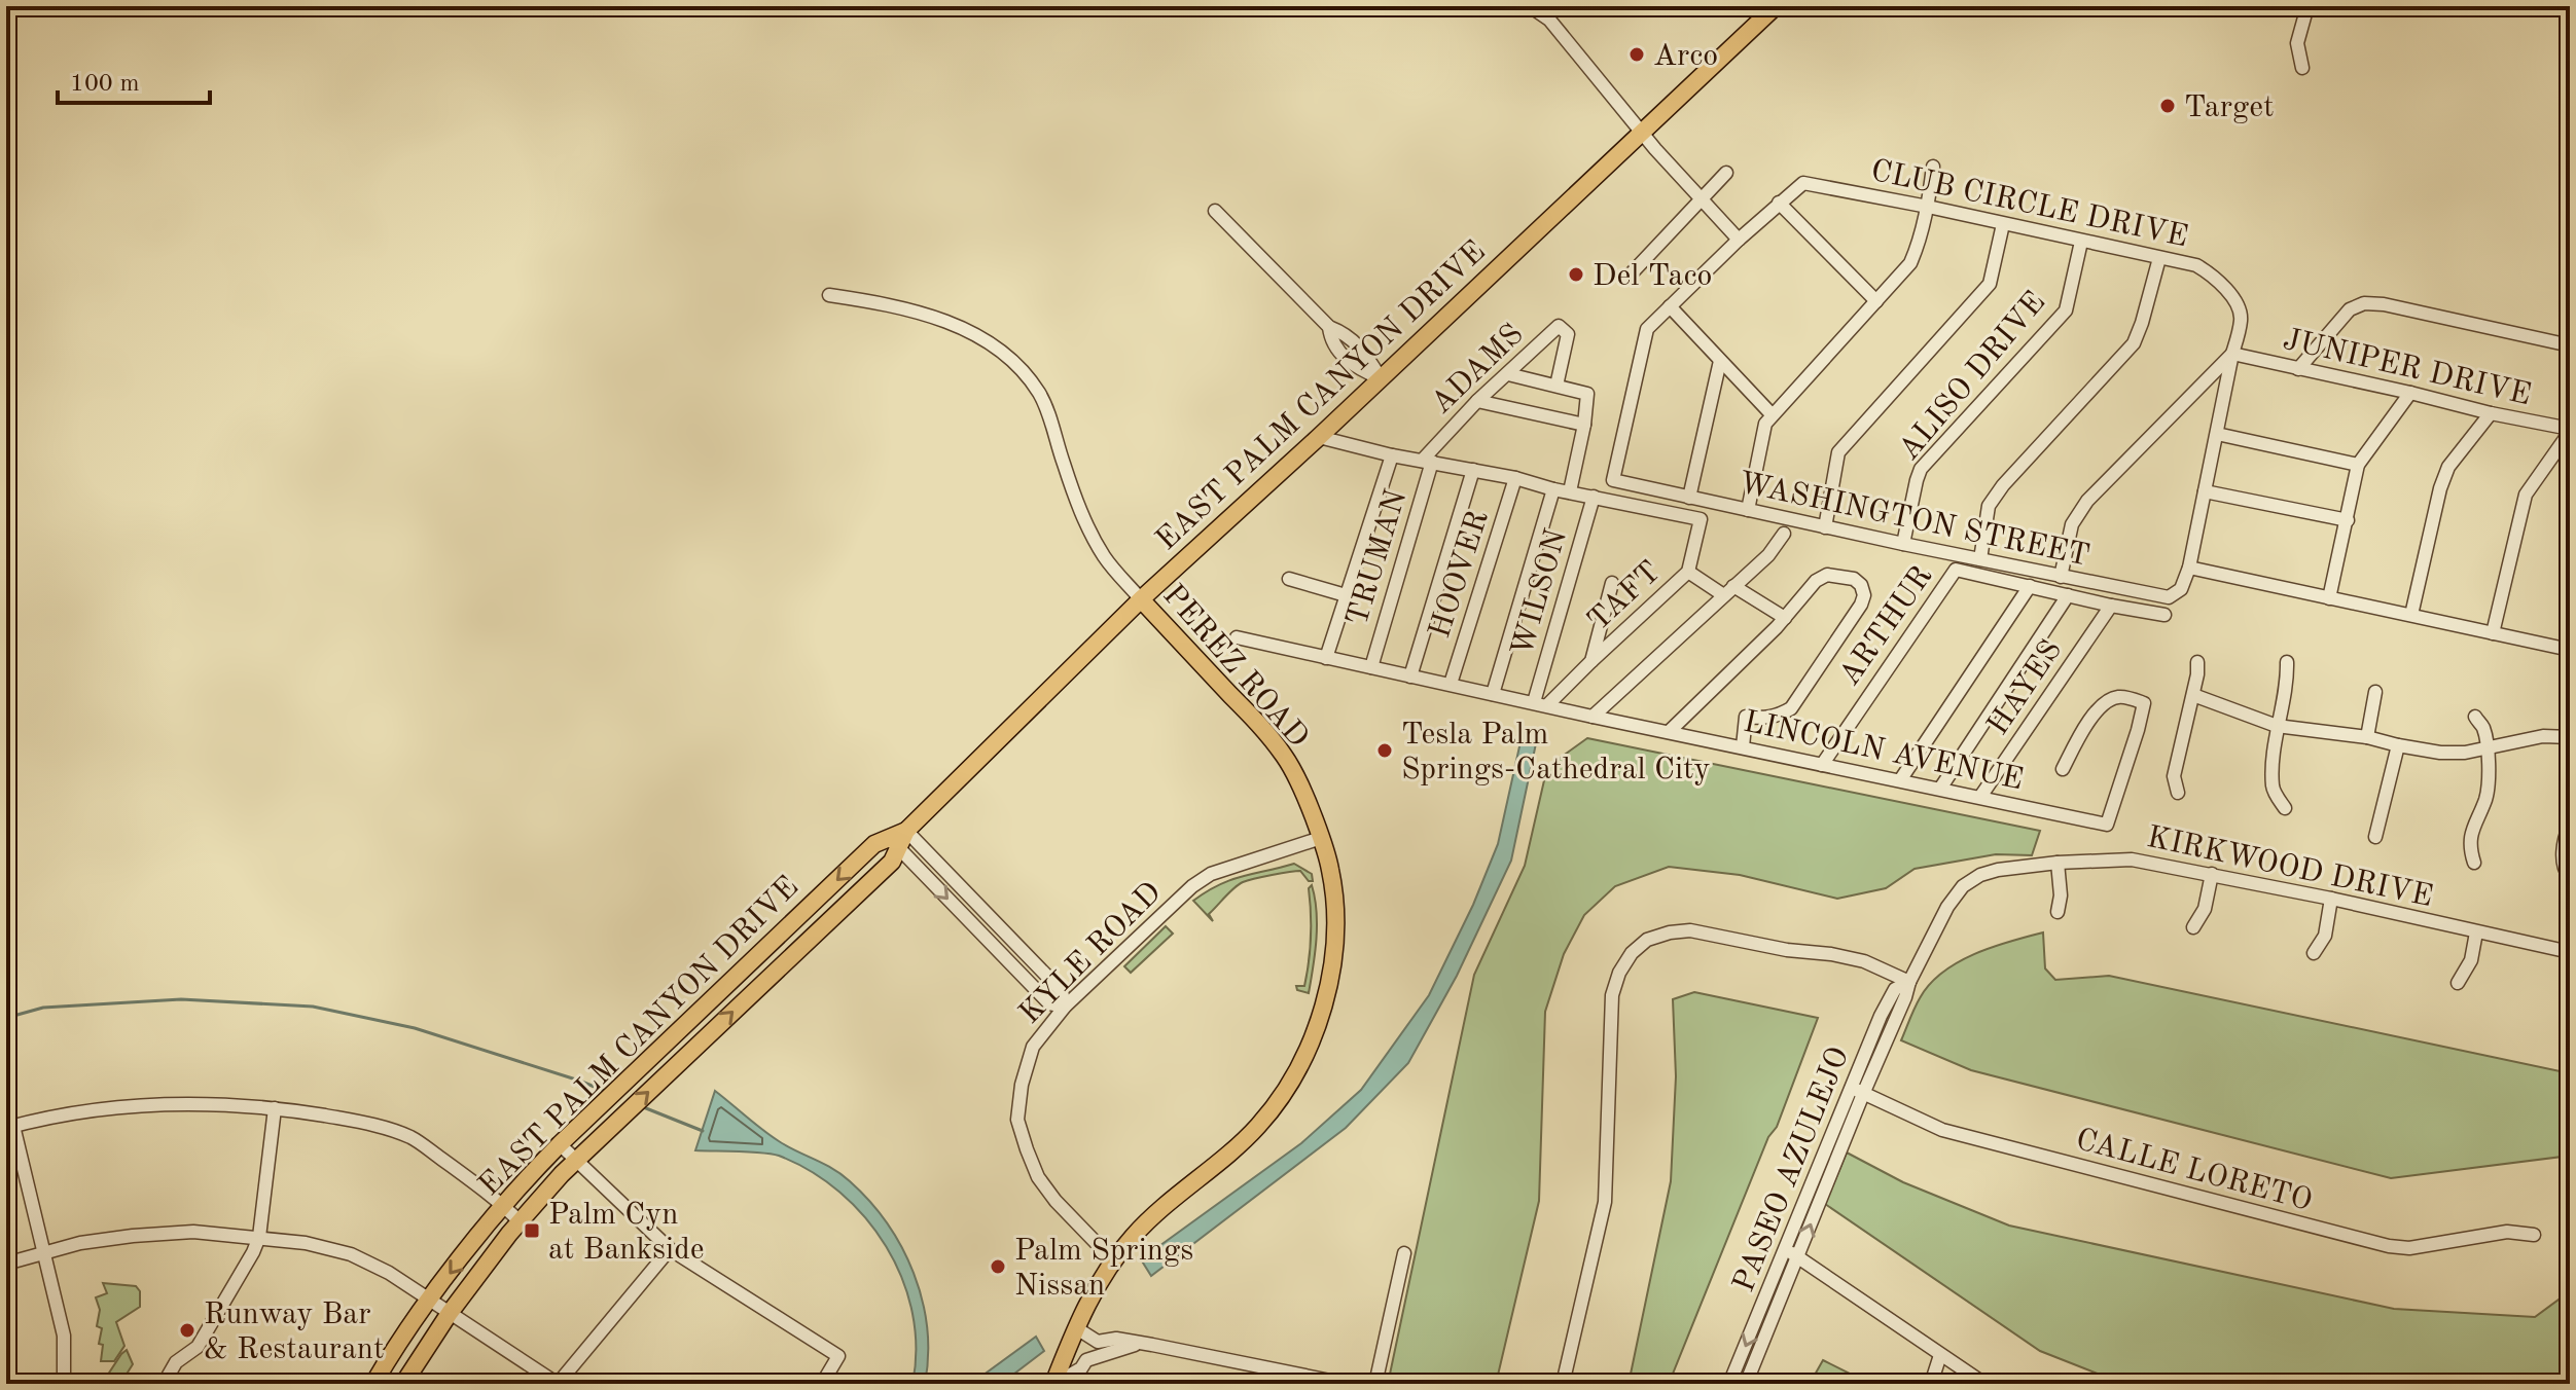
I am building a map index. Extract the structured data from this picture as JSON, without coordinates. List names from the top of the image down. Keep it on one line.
{"streets":{"main road":["EAST PALM CANYON DRIVE","PEREZ ROAD"],"street":["CLUB CIRCLE DRIVE","JUNIPER DRIVE","ADAMS","ALISO DRIVE","WASHINGTON STREET","TRUMAN","HOOVER","WILSON","TAFT","ARTHUR","HAYES","LINCOLN AVENUE","KIRKWOOD DRIVE","KYLE ROAD","PASEO AZULEJO","CALLE LORETO"]},"crossings":[["CLUB CIRCLE DRIVE","JUNIPER DRIVE"],["CLUB CIRCLE DRIVE","ALISO DRIVE"],["CLUB CIRCLE DRIVE","WASHINGTON STREET"],["ADAMS","TRUMAN"],["ALISO DRIVE","WASHINGTON STREET"],["EAST PALM CANYON DRIVE","PEREZ ROAD"],["TRUMAN","LINCOLN AVENUE"],["HOOVER","LINCOLN AVENUE"],["WILSON","TAFT"],["WILSON","LINCOLN AVENUE"],["TAFT","LINCOLN AVENUE"],["ARTHUR","HAYES"],["ARTHUR","LINCOLN AVENUE"],["PEREZ ROAD","KYLE ROAD"],["HAYES","LINCOLN AVENUE"],["KIRKWOOD DRIVE","PASEO AZULEJO"],["PASEO AZULEJO","CALLE LORETO"]],"places":{"other":["Arco","Target","Del Taco","Tesla Palm Springs-Cathedral City","Palm Springs Nissan","Runway Bar & Restaurant"],"transit":["Palm Cyn at Bankside"]},"scale_bar":"100 m"}
